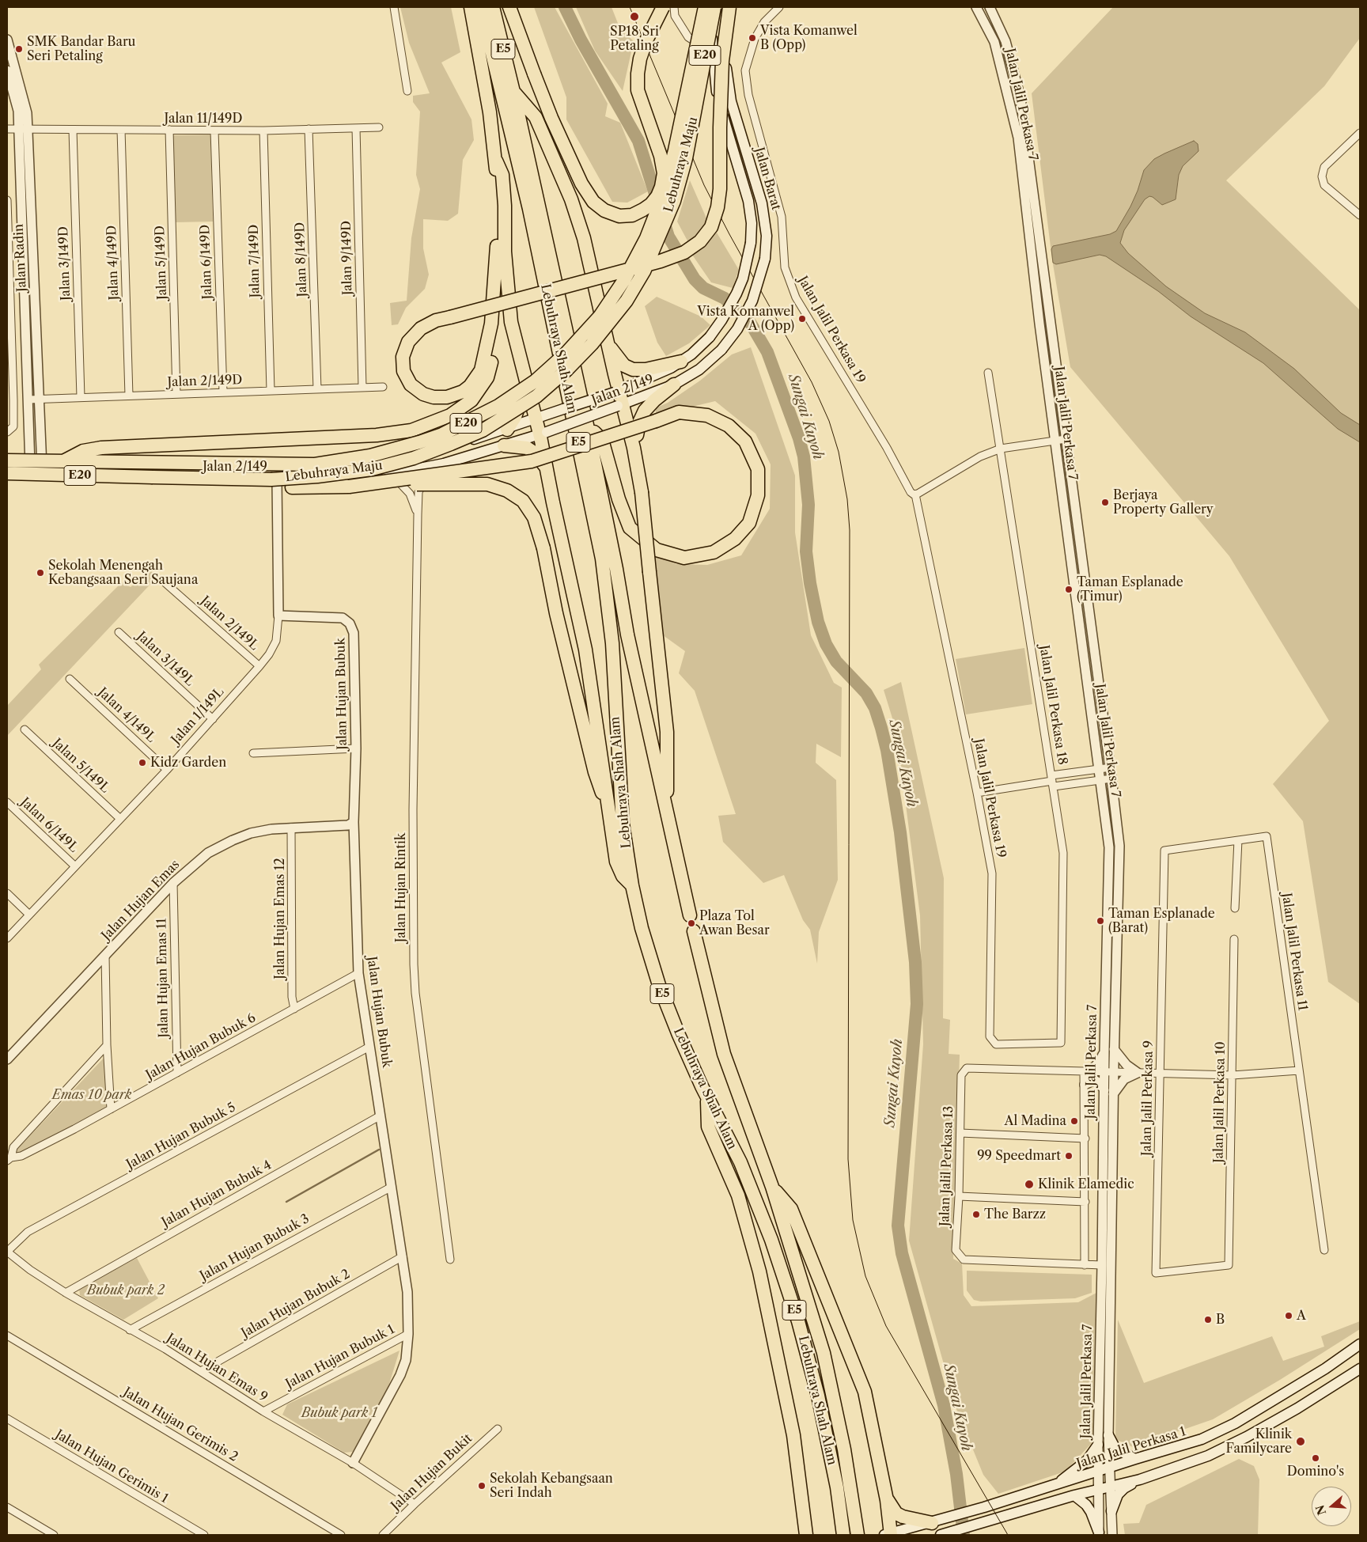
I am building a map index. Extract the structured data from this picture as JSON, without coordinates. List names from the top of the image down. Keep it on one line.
{"streets":{"highway":["E5","E20","Lebuhraya Maju","Lebuhraya Shah Alam"],"main road":["Jalan Barat","Jalan 2/149","Jalan Jalil Perkasa 1"],"street":["Jalan Jalil Perkasa 7","Jalan 11/149D","Jalan Radin","Jalan 9/149D","Jalan 8/149D","Jalan 7/149D","Jalan 6/149D","Jalan 4/149D","Jalan 5/149D","Jalan 3/149D","Jalan Jalil Perkasa 19","Jalan 2/149D","Jalan 2/149L","Jalan 3/149L","Jalan Hujan Bubuk","Jalan Jalil Perkasa 18","Jalan 4/149L","Jalan 1/149L","Jalan 5/149L","Jalan 6/149L","Jalan Hujan Rintik","Jalan Hujan Emas","Jalan Hujan Emas 12","Jalan Jalil Perkasa 11","Jalan Hujan Emas 11","Jalan Hujan Bubuk 6","Jalan Jalil Perkasa 9","Jalan Jalil Perkasa 10","Jalan Hujan Bubuk 5","Jalan Jalil Perkasa 13","Jalan Hujan Bubuk 4","Jalan Hujan Bubuk 3","Jalan Hujan Bubuk 2","Jalan Hujan Bubuk 1","Jalan Hujan Emas 9","Jalan Hujan Gerimis 2","Jalan Hujan Gerimis 1","Jalan Hujan Bukit"]},"crossings":[["Jalan Jalil Perkasa 7","Jalan Jalil Perkasa 13"],["Jalan Jalil Perkasa 7","Jalan Jalil Perkasa 1"],["Jalan 11/149D","Jalan Radin"],["Jalan 11/149D","Jalan 9/149D"],["Jalan 11/149D","Jalan 8/149D"],["Jalan 11/149D","Jalan 7/149D"],["Jalan 11/149D","Jalan 6/149D"],["Jalan 11/149D","Jalan 4/149D"],["Jalan 11/149D","Jalan 5/149D"],["Jalan 11/149D","Jalan 3/149D"],["Lebuhraya Maju","Jalan Barat"],["Lebuhraya Maju","Jalan 2/149"],["Lebuhraya Maju","Jalan 1/149L"],["Jalan Barat","Jalan 2/149"],["Jalan Radin","Jalan 2/149D"],["Jalan Radin","Jalan 2/149"],["Jalan 9/149D","Jalan 2/149D"],["Jalan 8/149D","Jalan 2/149D"],["Jalan 7/149D","Jalan 2/149D"],["Jalan 6/149D","Jalan 2/149D"],["Jalan 4/149D","Jalan 2/149D"],["Jalan 5/149D","Jalan 2/149D"],["Jalan 3/149D","Jalan 2/149D"],["Jalan Jalil Perkasa 19","Jalan Jalil Perkasa 18"],["Jalan 2/149","Jalan 1/149L"],["Jalan 2/149","Jalan Hujan Rintik"],["Jalan 2/149L","Jalan 1/149L"],["Jalan 3/149L","Jalan 1/149L"],["Jalan Hujan Bubuk","Jalan 1/149L"],["Jalan Hujan Bubuk","Jalan Hujan Emas"],["Jalan Hujan Bubuk","Jalan Hujan Bubuk 6"],["Jalan Hujan Bubuk","Jalan Hujan Bubuk 5"],["Jalan Hujan Bubuk","Jalan Hujan Bubuk 4"],["Jalan Hujan Bubuk","Jalan Hujan Bubuk 3"],["Jalan Hujan Bubuk","Jalan Hujan Bubuk 2"],["Jalan Hujan Bubuk","Jalan Hujan Bubuk 1"],["Jalan Hujan Bubuk","Jalan Hujan Emas 9"],["Jalan 4/149L","Jalan 1/149L"],["Jalan 1/149L","Jalan 5/149L"],["Jalan 1/149L","Jalan 6/149L"],["Jalan Hujan Emas","Jalan Hujan Emas 12"],["Jalan Hujan Emas","Jalan Hujan Emas 11"],["Jalan Hujan Emas 12","Jalan Hujan Bubuk 6"],["Jalan Jalil Perkasa 11","Jalan Jalil Perkasa 9"],["Jalan Jalil Perkasa 11","Jalan Jalil Perkasa 13"],["Jalan Hujan Emas 11","Jalan Hujan Bubuk 6"],["Jalan Jalil Perkasa 9","Jalan Jalil Perkasa 10"],["Jalan Jalil Perkasa 9","Jalan Jalil Perkasa 13"],["Jalan Jalil Perkasa 10","Jalan Jalil Perkasa 13"],["Jalan Hujan Bubuk 5","Jalan Hujan Emas 9"],["Jalan Hujan Bubuk 4","Jalan Hujan Emas 9"],["Jalan Hujan Bubuk 3","Jalan Hujan Emas 9"],["Jalan Hujan Bubuk 2","Jalan Hujan Emas 9"],["Jalan Hujan Bubuk 1","Jalan Hujan Emas 9"],["Jalan Hujan Emas 9","Jalan Hujan Bukit"]],"water":["Sungai Kuyoh"],"parks":["Emas 10 park","Bubuk park 2","Bubuk park 1"],"places":["SP18 Sri Petaling","Vista Komanwel B (Opp)","SMK Bandar Baru Seri Petaling","Vista Komanwel A (Opp)","Berjaya Property Gallery","Sekolah Menengah Kebangsaan Seri Saujana","Taman Esplanade (Timur)","Kidz Garden","Taman Esplanade (Barat)","Plaza Tol Awan Besar","Al Madina","99 Speedmart","Klinik Elamedic","The Barzz","A","B","Klinik Familycare","Domino's","Sekolah Kebangsaan Seri Indah"],"north":"left"}
